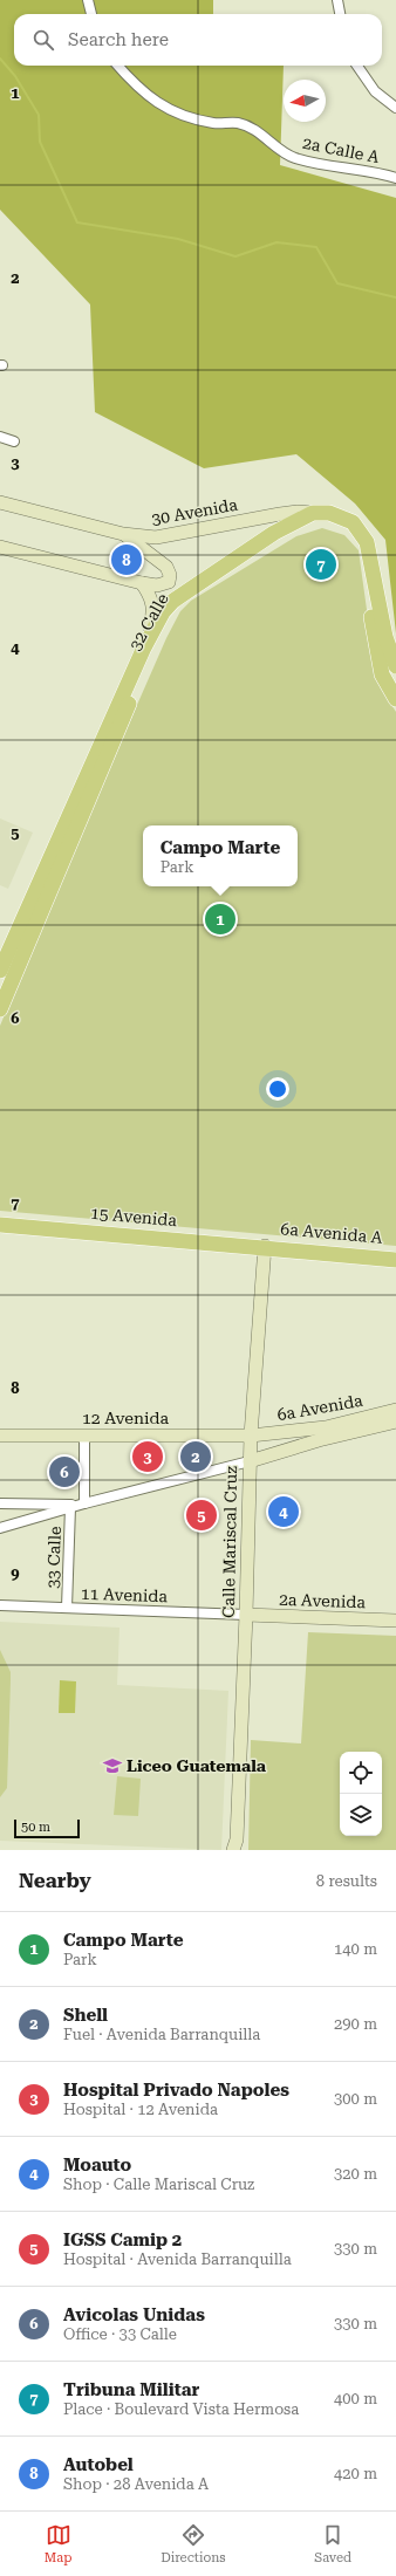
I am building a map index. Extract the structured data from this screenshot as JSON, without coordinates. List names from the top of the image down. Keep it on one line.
{"streets":{"main road":["32 Calle","15 Avenida","6a Avenida A"],"street":["2a Calle A","30 Avenida","6a Avenida","12 Avenida","Calle Mariscal Cruz","33 Calle","11 Avenida","2a Avenida"]},"crossings":[["15 Avenida","6a Avenida A"],["15 Avenida","Calle Mariscal Cruz"],["6a Avenida A","Calle Mariscal Cruz"],["6a Avenida","12 Avenida"],["6a Avenida","Calle Mariscal Cruz"],["12 Avenida","Calle Mariscal Cruz"],["Calle Mariscal Cruz","11 Avenida"],["Calle Mariscal Cruz","2a Avenida"],["33 Calle","11 Avenida"],["11 Avenida","2a Avenida"]],"places":{"school or university":["Liceo Guatemala"]},"scale_bar":"50 m","north":"left","page":{"search":"Search here","pins":["8","7","1","2","3","6","4","5"],"popup":["Campo Marte","Park"],"scale":"50 m","heading":["Nearby","8 results"],"list":[{"mark":"1","name":"Campo Marte","note":"Park","value":"140 m"},{"mark":"2","name":"Shell","note":"Fuel · Avenida Barranquilla","value":"290 m"},{"mark":"3","name":"Hospital Privado Napoles","note":"Hospital · 12 Avenida","value":"300 m"},{"mark":"4","name":"Moauto","note":"Shop · Calle Mariscal Cruz","value":"320 m"},{"mark":"5","name":"IGSS Camip 2","note":"Hospital · Avenida Barranquilla","value":"330 m"},{"mark":"6","name":"Avicolas Unidas","note":"Office · 33 Calle","value":"330 m"},{"mark":"7","name":"Tribuna Militar","note":"Place · Boulevard Vista Hermosa","value":"400 m"},{"mark":"8","name":"Autobel","note":"Shop · 28 Avenida A","value":"420 m"}],"nav":["Map","Directions","Saved"]},"grid":{"rows":["1","2","3","4","5","6","7","8","9"]}}
